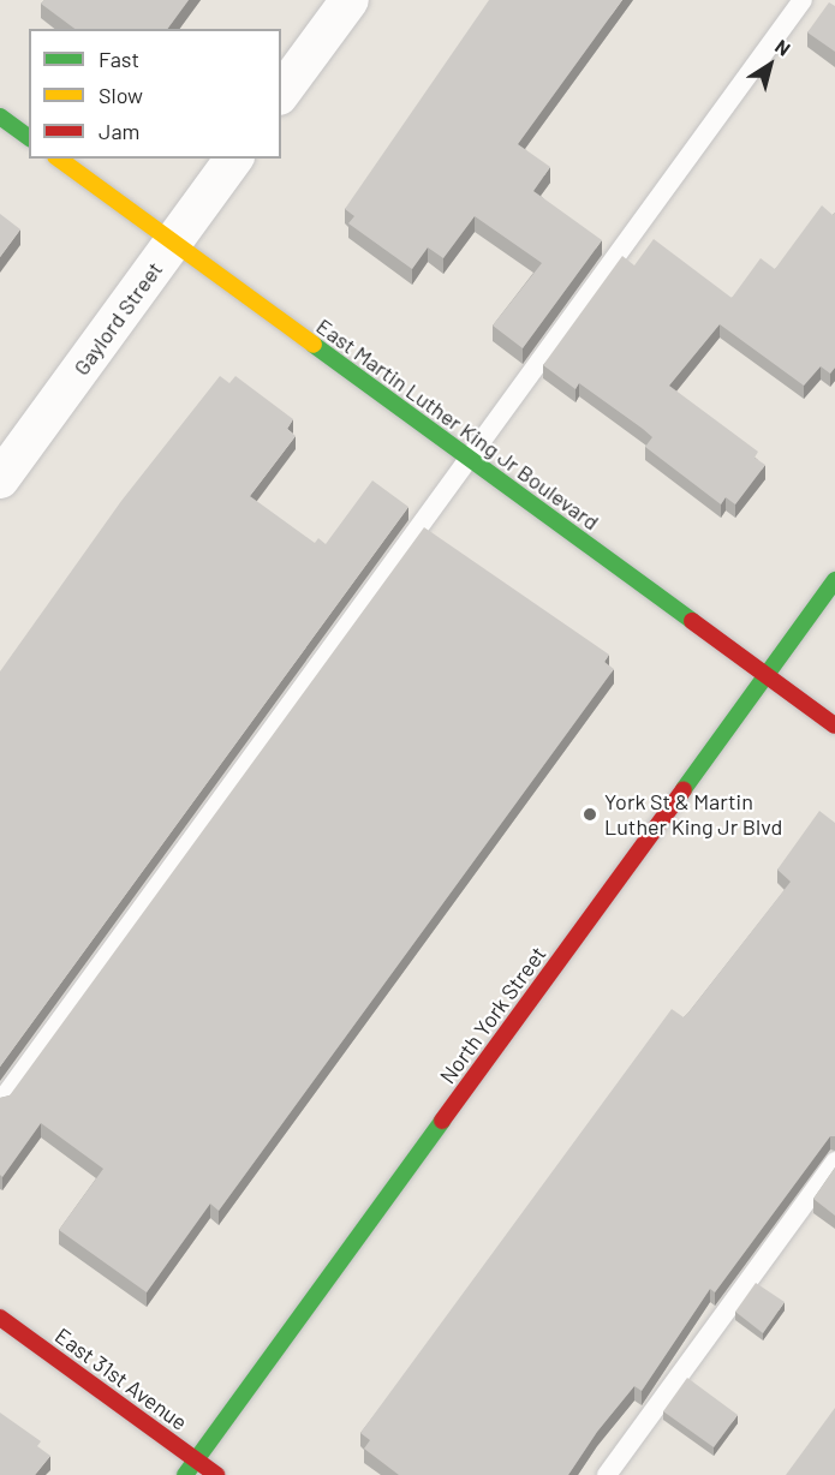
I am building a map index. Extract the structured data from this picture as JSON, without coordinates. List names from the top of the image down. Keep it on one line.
{"streets":{"main road":["East Martin Luther King Jr Boulevard","North York Street","East 31st Avenue"],"street":["Gaylord Street"]},"crossings":[["Gaylord Street","East Martin Luther King Jr Boulevard"],["East Martin Luther King Jr Boulevard","North York Street"],["North York Street","East 31st Avenue"]],"places":["York St & Martin Luther King Jr Blvd"],"legend":["Fast","Slow","Jam"],"north":"top right"}
